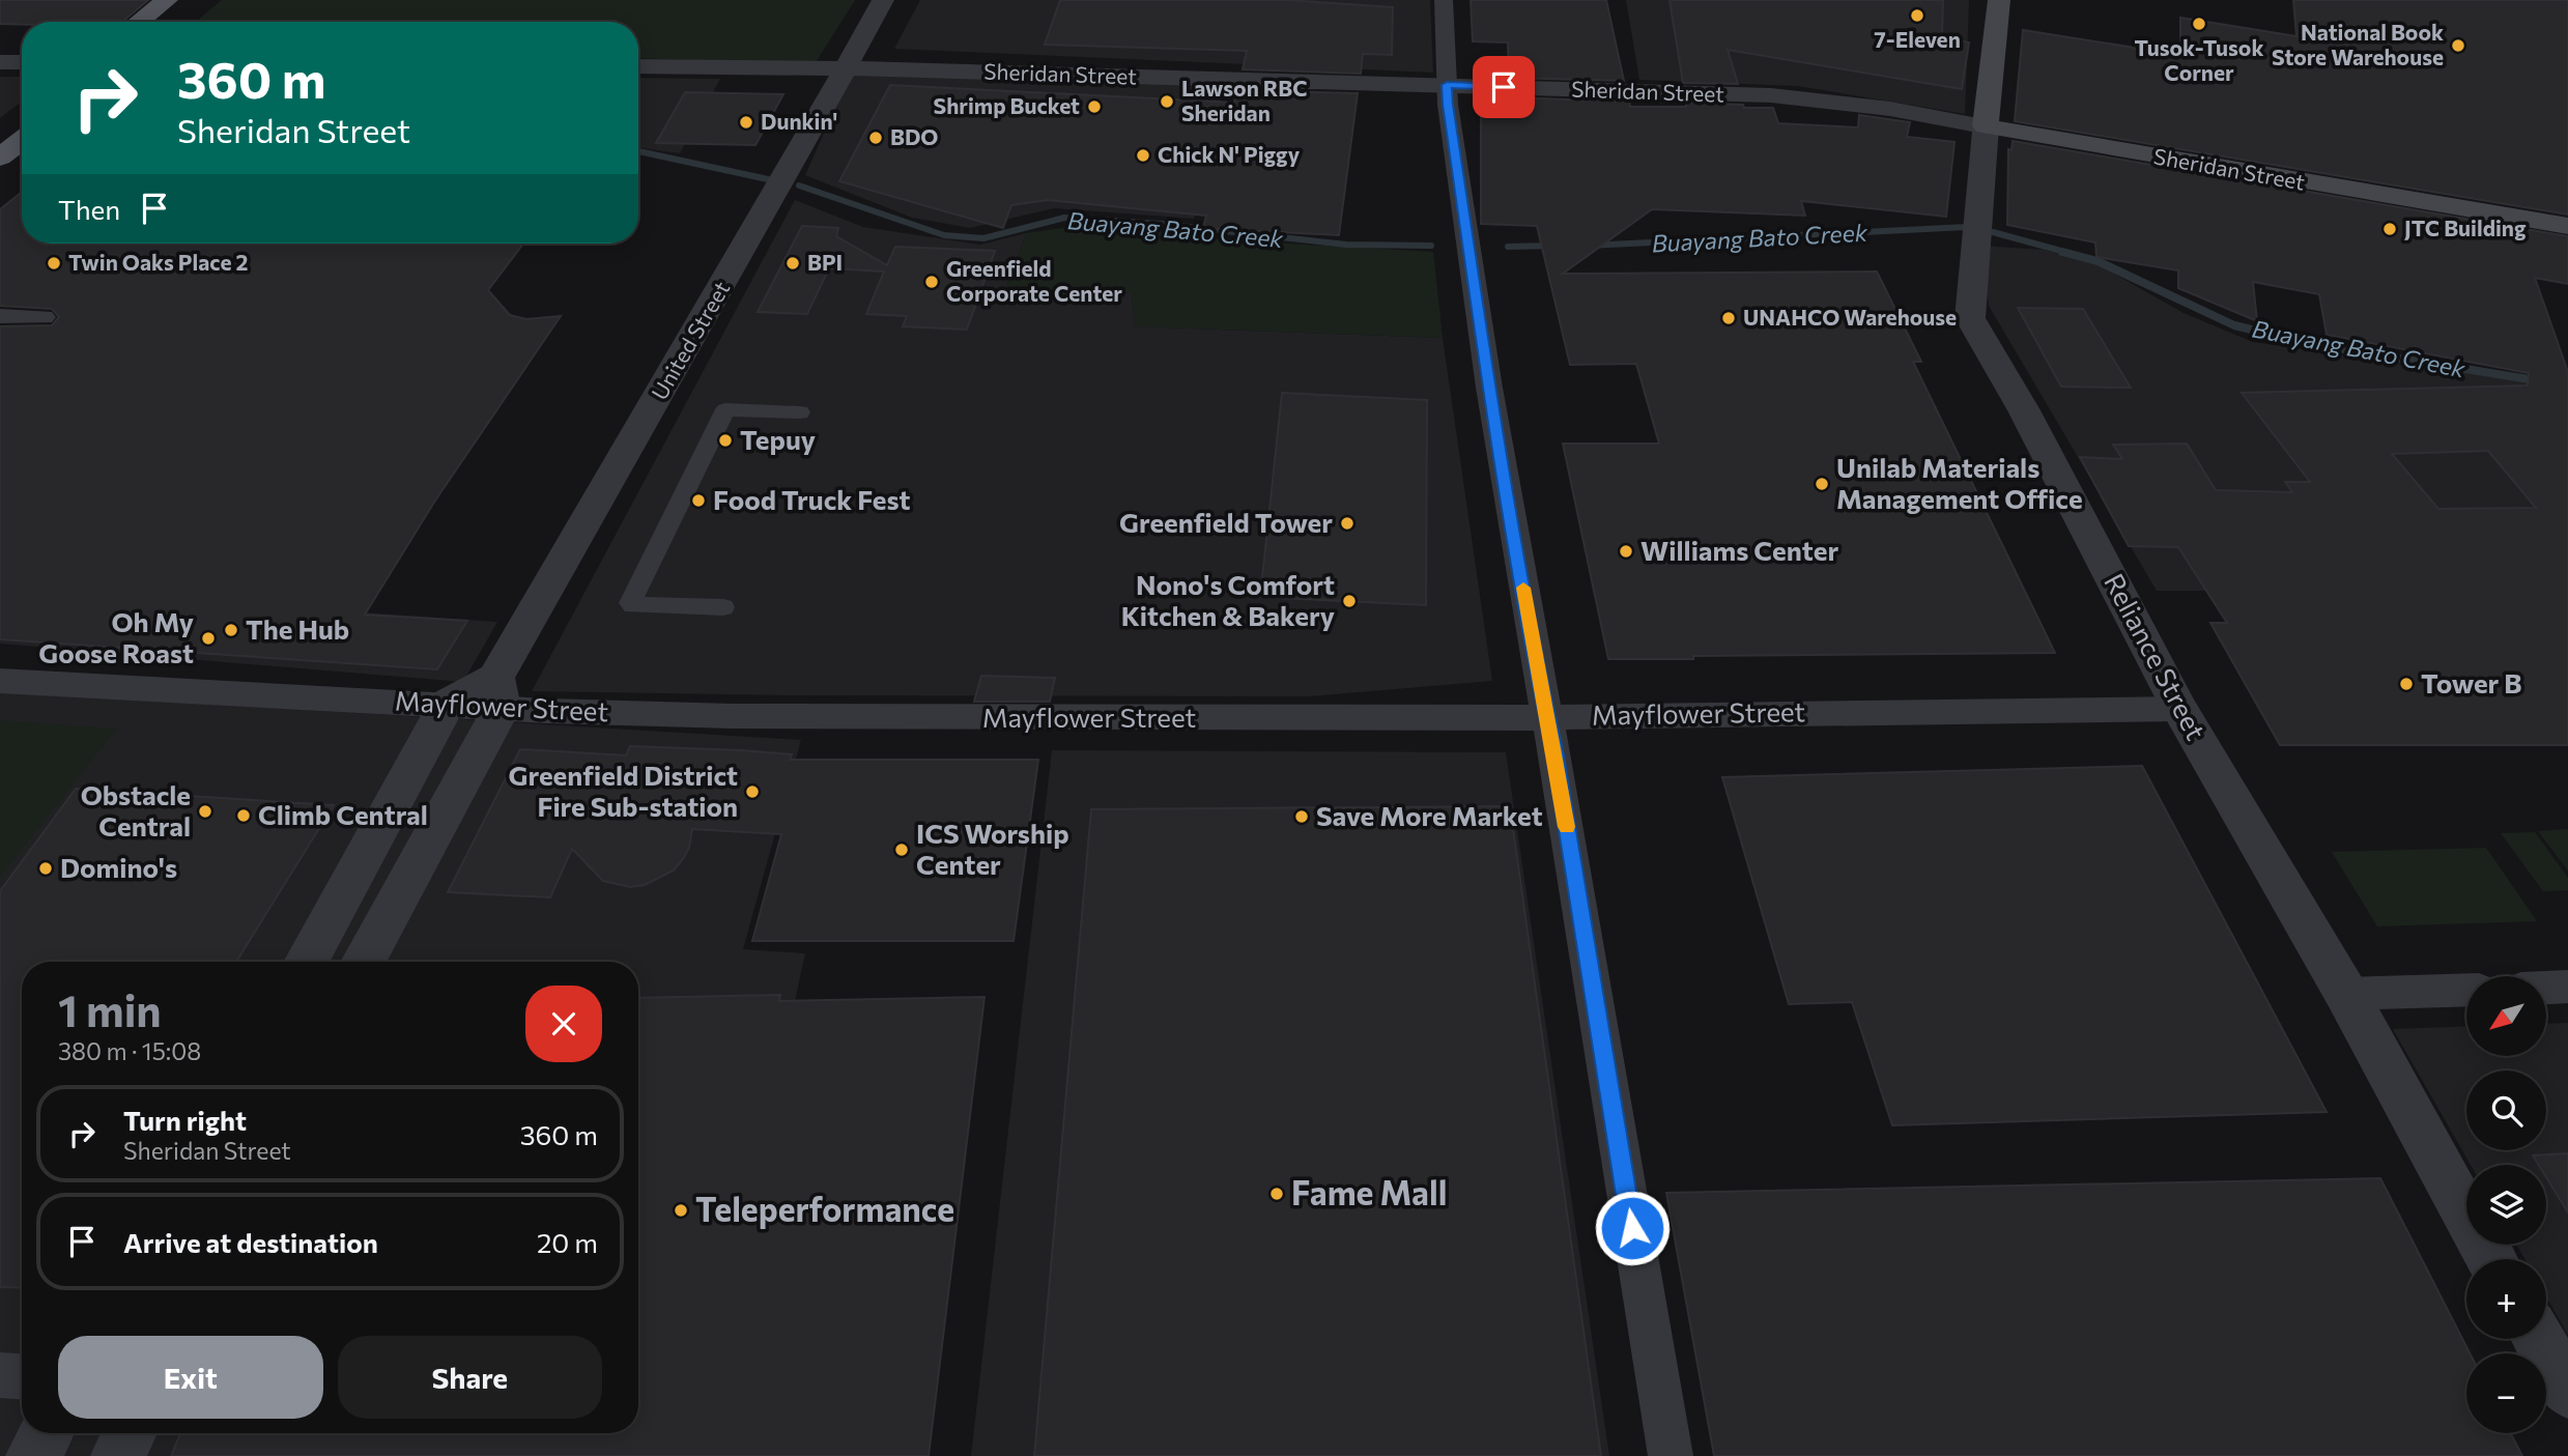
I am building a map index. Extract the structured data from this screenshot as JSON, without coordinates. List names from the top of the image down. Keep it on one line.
{"streets":{"main road":["Sheridan Street","Reliance Street"],"street":["United Street","Mayflower Street"]},"crossings":[["Sheridan Street","United Street"],["Sheridan Street","Reliance Street"],["United Street","Mayflower Street"],["Reliance Street","Mayflower Street"]],"water":["Buayang Bato Creek"],"places":["7-Eleven","Tusok-Tusok Corner","National Book Store Warehouse","Lawson RBC Sheridan","Shrimp Bucket","Dunkin'","BDO","Chick N' Piggy","JTC Building","Twin Oaks Place 2","BPI","Greenfield Corporate Center","UNAHCO Warehouse","Tepuy","Unilab Materials Management Office","Food Truck Fest","Greenfield Tower","Williams Center","Nono's Comfort Kitchen & Bakery","The Hub","Oh My Goose Roast","Tower B","Greenfield District Fire Sub-station","Obstacle Central","Climb Central","Save More Market","ICS Worship Center","Domino's","Fame Mall","Teleperformance"],"north":"bottom left","page":{"turn":["360 m","Sheridan Street"],"then":"Then","heading":["1 min","380 m · 15:08"],"map_buttons":["+","−"],"list":[{"name":"Turn right","note":"Sheridan Street","value":"360 m"},{"name":"Arrive at destination","value":"20 m"}],"buttons":["Exit","Share"]}}
